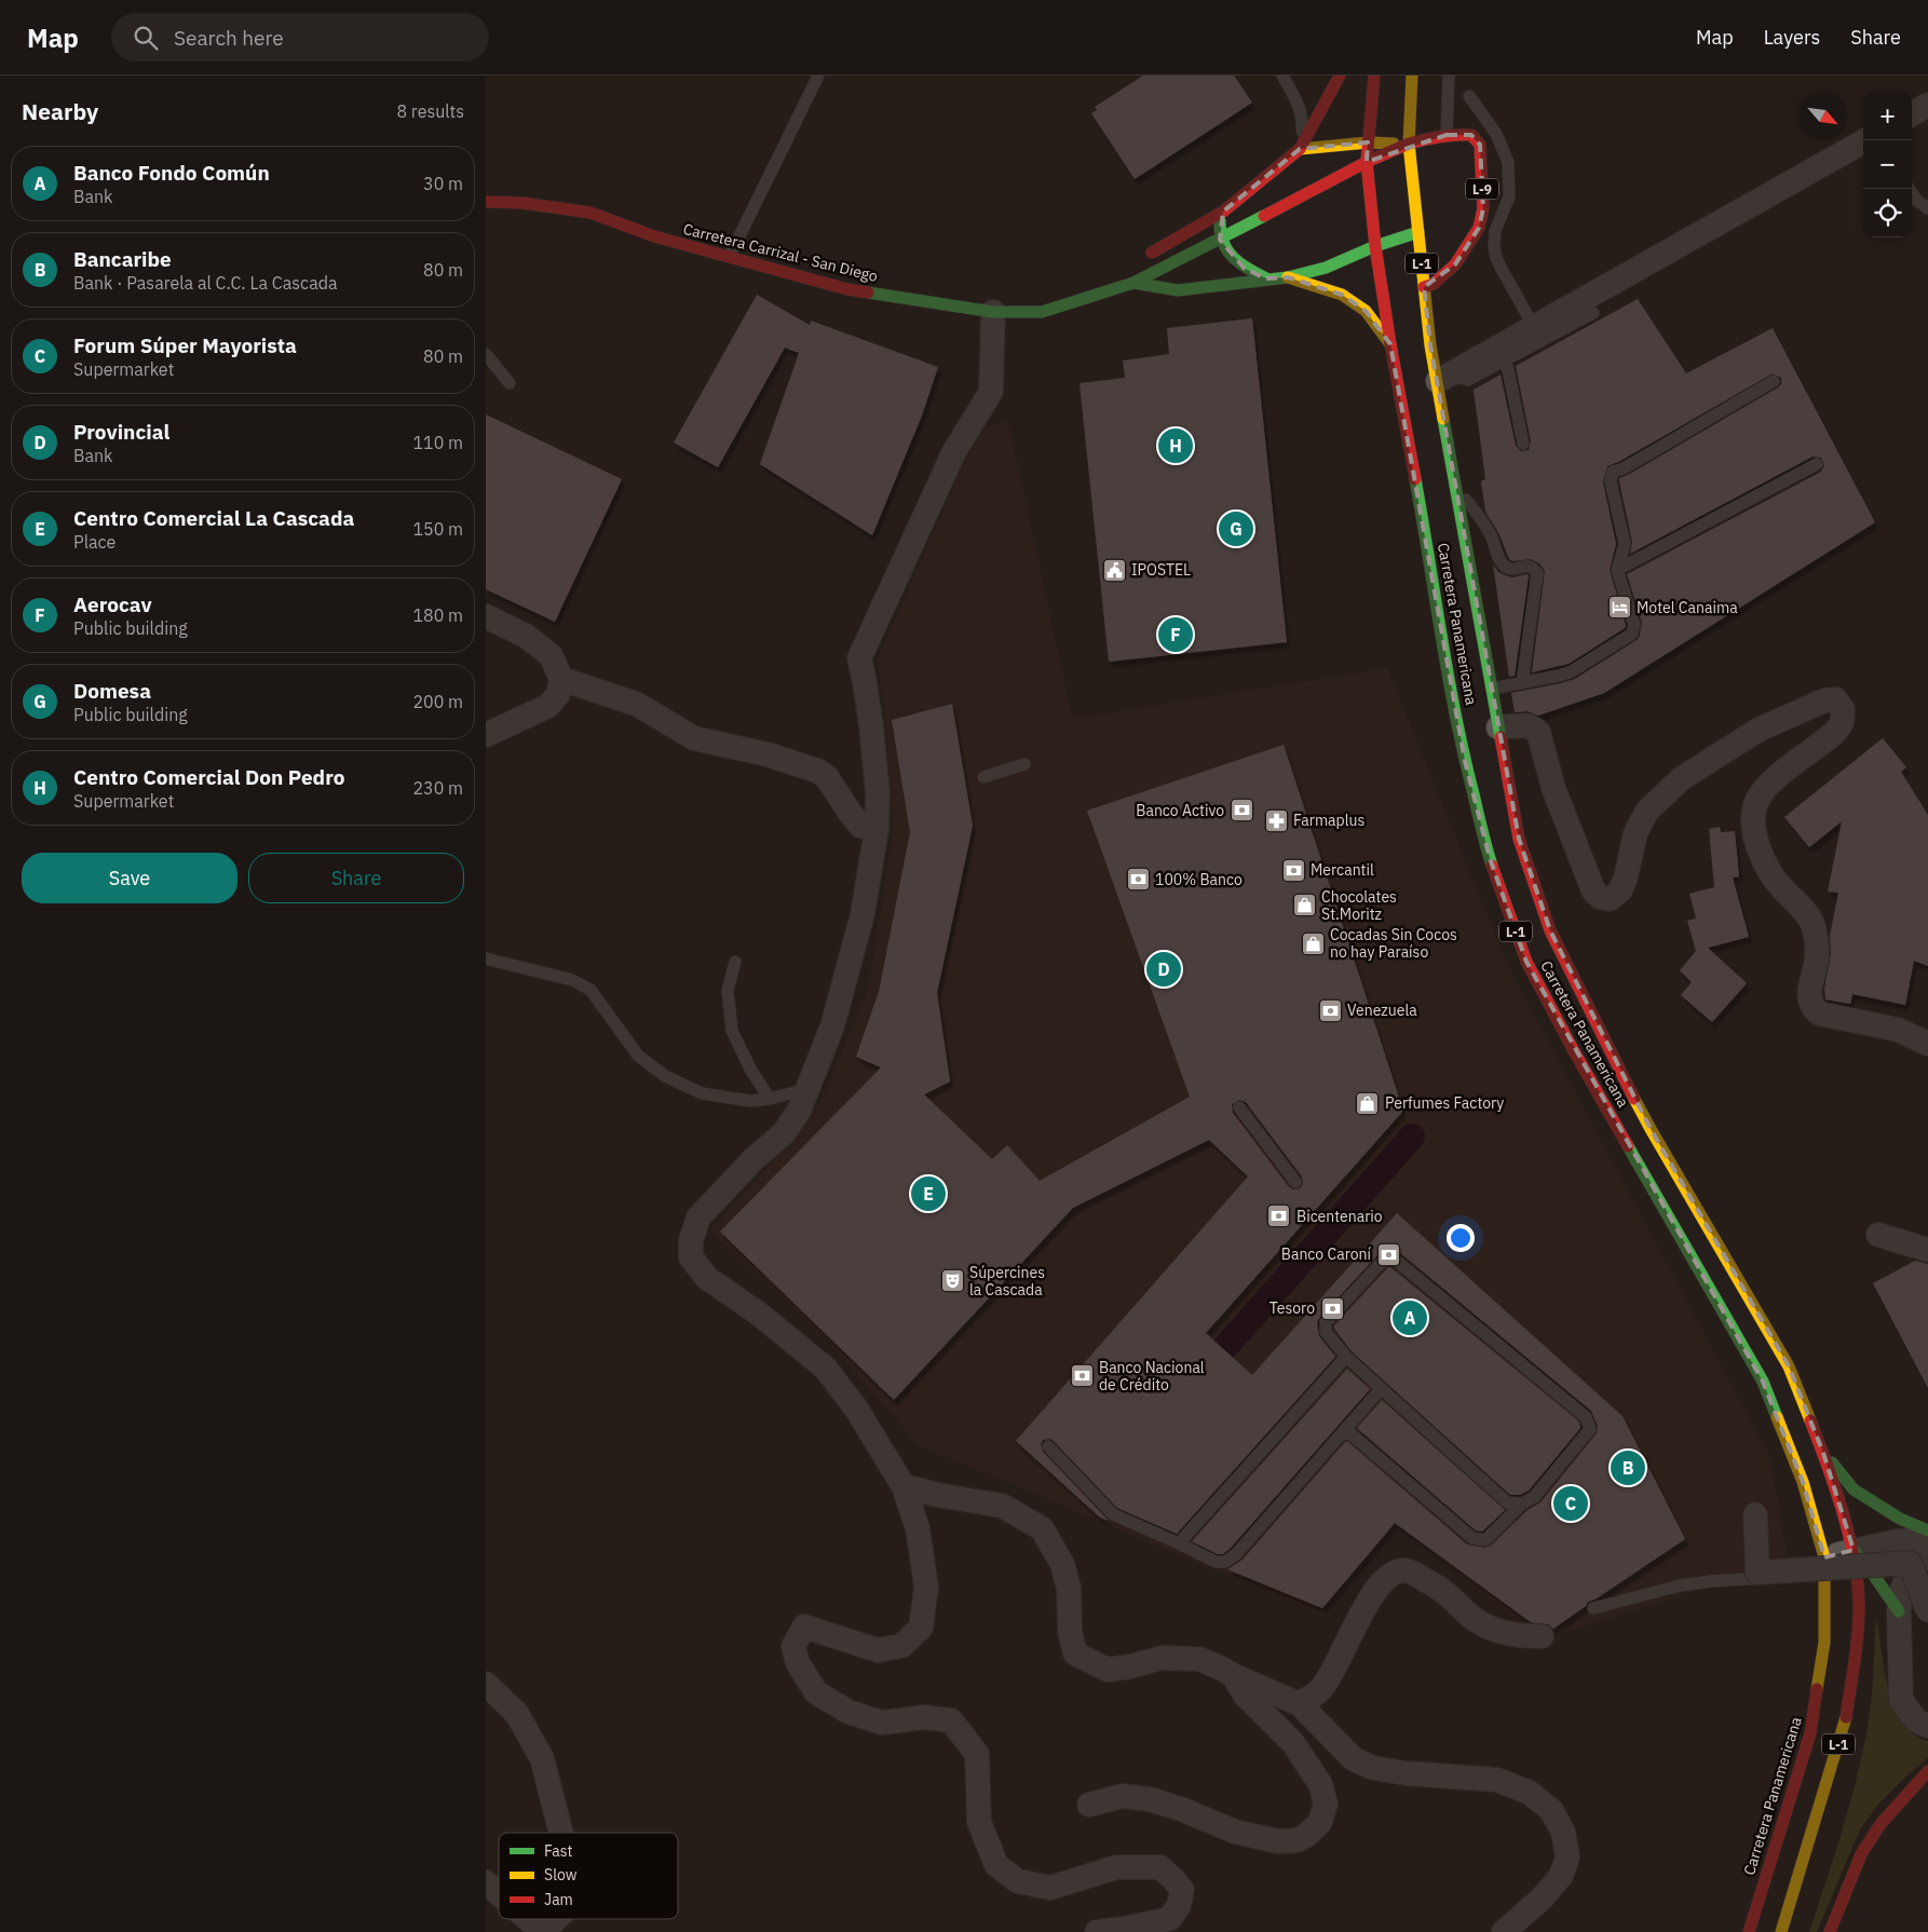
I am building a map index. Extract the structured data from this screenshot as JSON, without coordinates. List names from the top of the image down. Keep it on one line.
{"streets":{"main road":["L-9","Carretera Carrizal - San Diego","L-1","Carretera Panamericana"]},"crossings":[["L-9","Carretera Carrizal - San Diego"],["L-9","Carretera Panamericana"],["L-1","Carretera Panamericana"]],"places":{"public building":["IPOSTEL"],"hotel":["Motel Canaima"],"bank":["Banco Activo","Mercantil","100% Banco","Venezuela","Bicentenario","Banco Caroní","Tesoro","Banco Nacional de Crédito"],"pharmacy":["Farmaplus"],"shop":["Chocolates St.Moritz","Cocadas Sin Cocos no hay Paraíso","Perfumes Factory"],"theatre":["Súpercines la Cascada"]},"legend":["Fast","Slow","Jam"],"north":"bottom right","page":{"header":"Map","search":"Search here","nav":["Map","Layers","Share"],"heading":["Nearby","8 results"],"map_buttons":["+","−"],"list":[{"mark":"A","name":"Banco Fondo Común","note":"Bank","value":"30 m"},{"mark":"B","name":"Bancaribe","note":"Bank · Pasarela al C.C. La Cascada","value":"80 m"},{"mark":"C","name":"Forum Súper Mayorista","note":"Supermarket","value":"80 m"},{"mark":"D","name":"Provincial","note":"Bank","value":"110 m"},{"mark":"E","name":"Centro Comercial La Cascada","note":"Place","value":"150 m"},{"mark":"F","name":"Aerocav","note":"Public building","value":"180 m"},{"mark":"G","name":"Domesa","note":"Public building","value":"200 m"},{"mark":"H","name":"Centro Comercial Don Pedro","note":"Supermarket","value":"230 m"}],"pins":["H","G","F","D","E","A","B","C"],"buttons":["Save","Share"]}}
